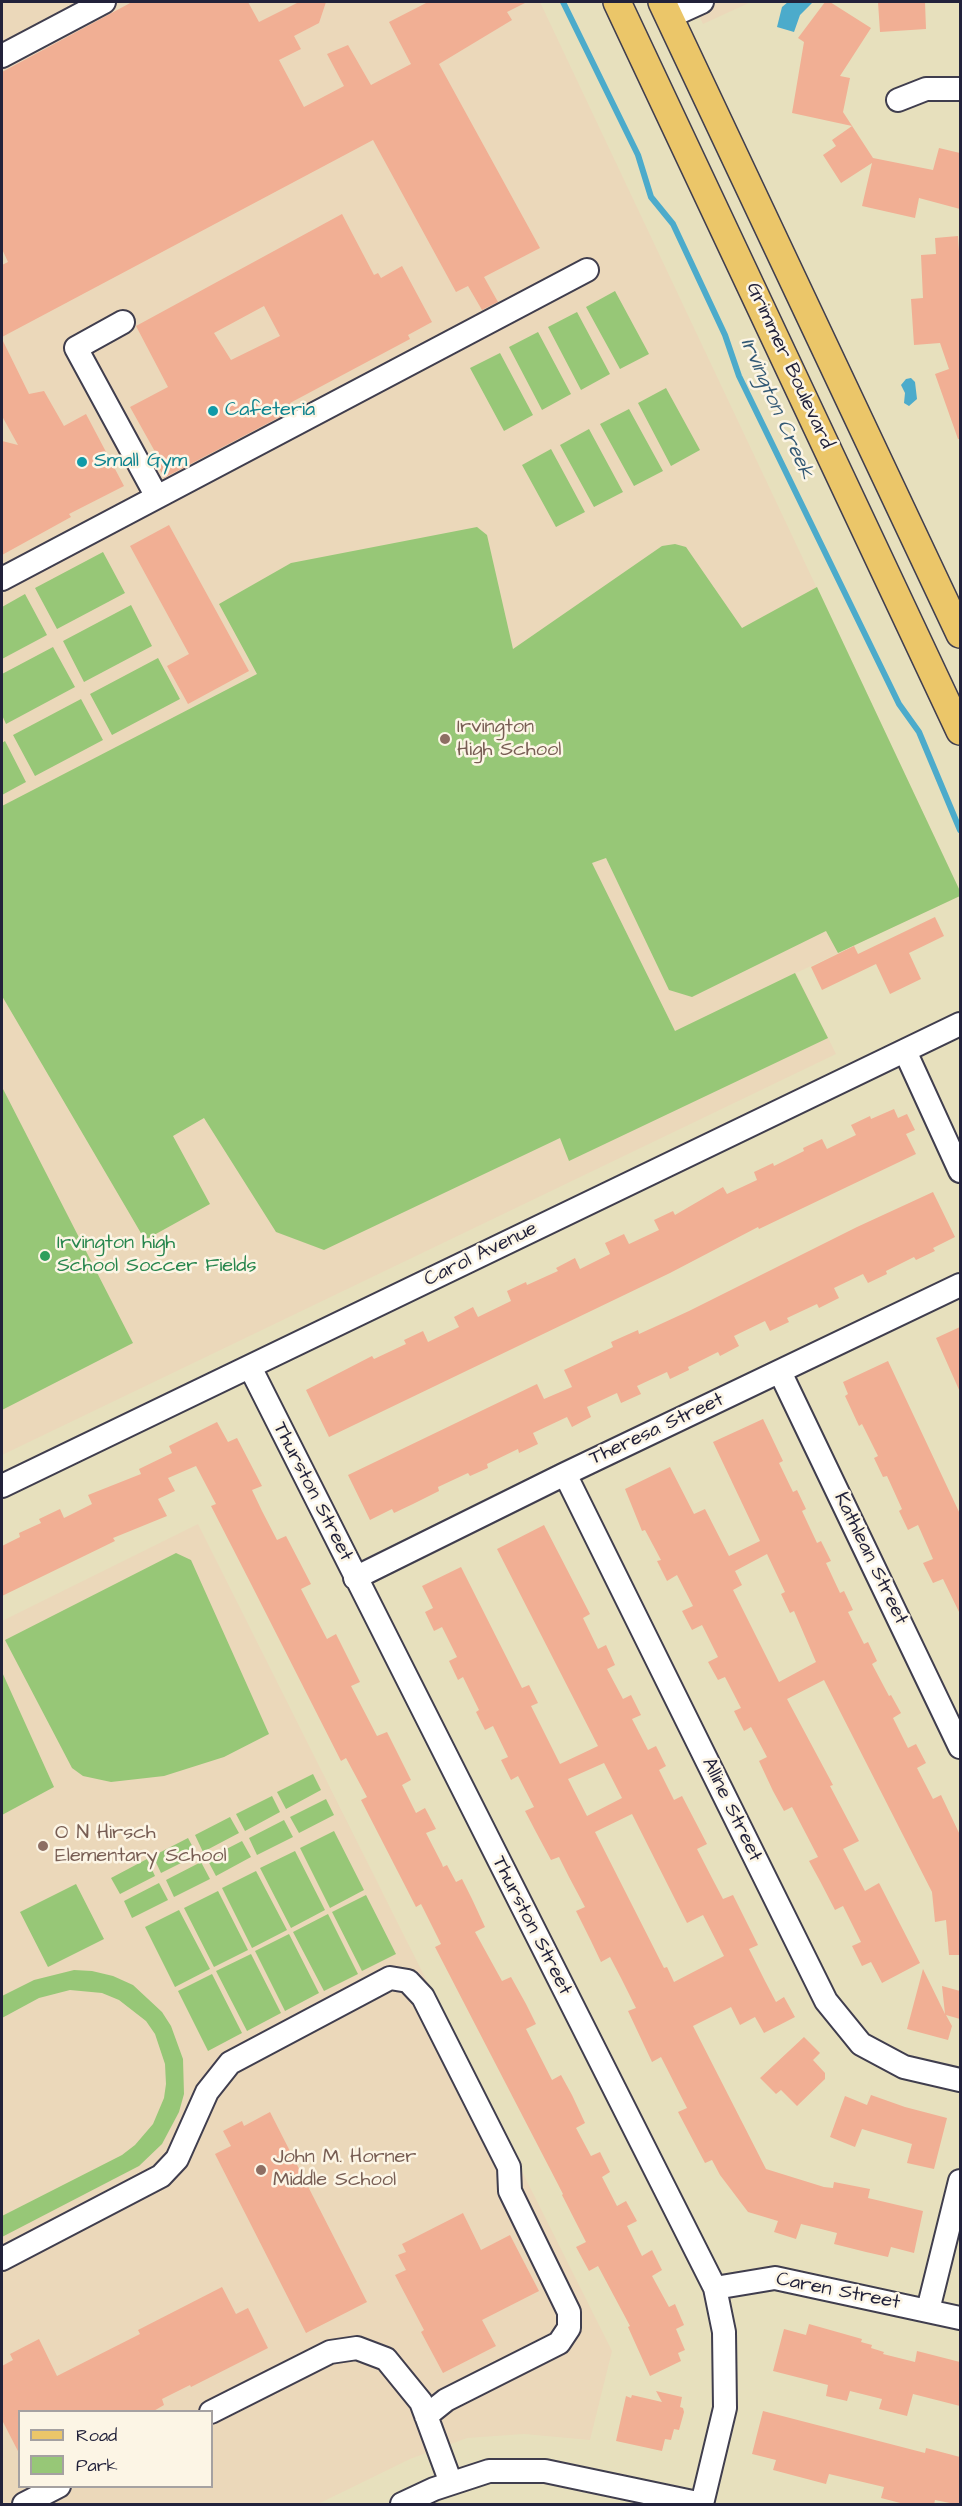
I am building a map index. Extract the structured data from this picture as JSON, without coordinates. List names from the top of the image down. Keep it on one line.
{"streets":{"main road":["Grimmer Boulevard"],"street":["Carol Avenue","Theresa Street","Thurston Street","Kathlean Street","Alline Street","Caren Street"]},"crossings":[["Carol Avenue","Thurston Street"],["Theresa Street","Thurston Street"],["Theresa Street","Kathlean Street"],["Theresa Street","Alline Street"],["Thurston Street","Caren Street"]],"water":["Irvington Creek"],"places":["Cafeteria","Small Gym","Irvington High School","Irvington high School Soccer Fields","O N Hirsch Elementary School","John M. Horner Middle School"],"legend":["Road","Park"]}
